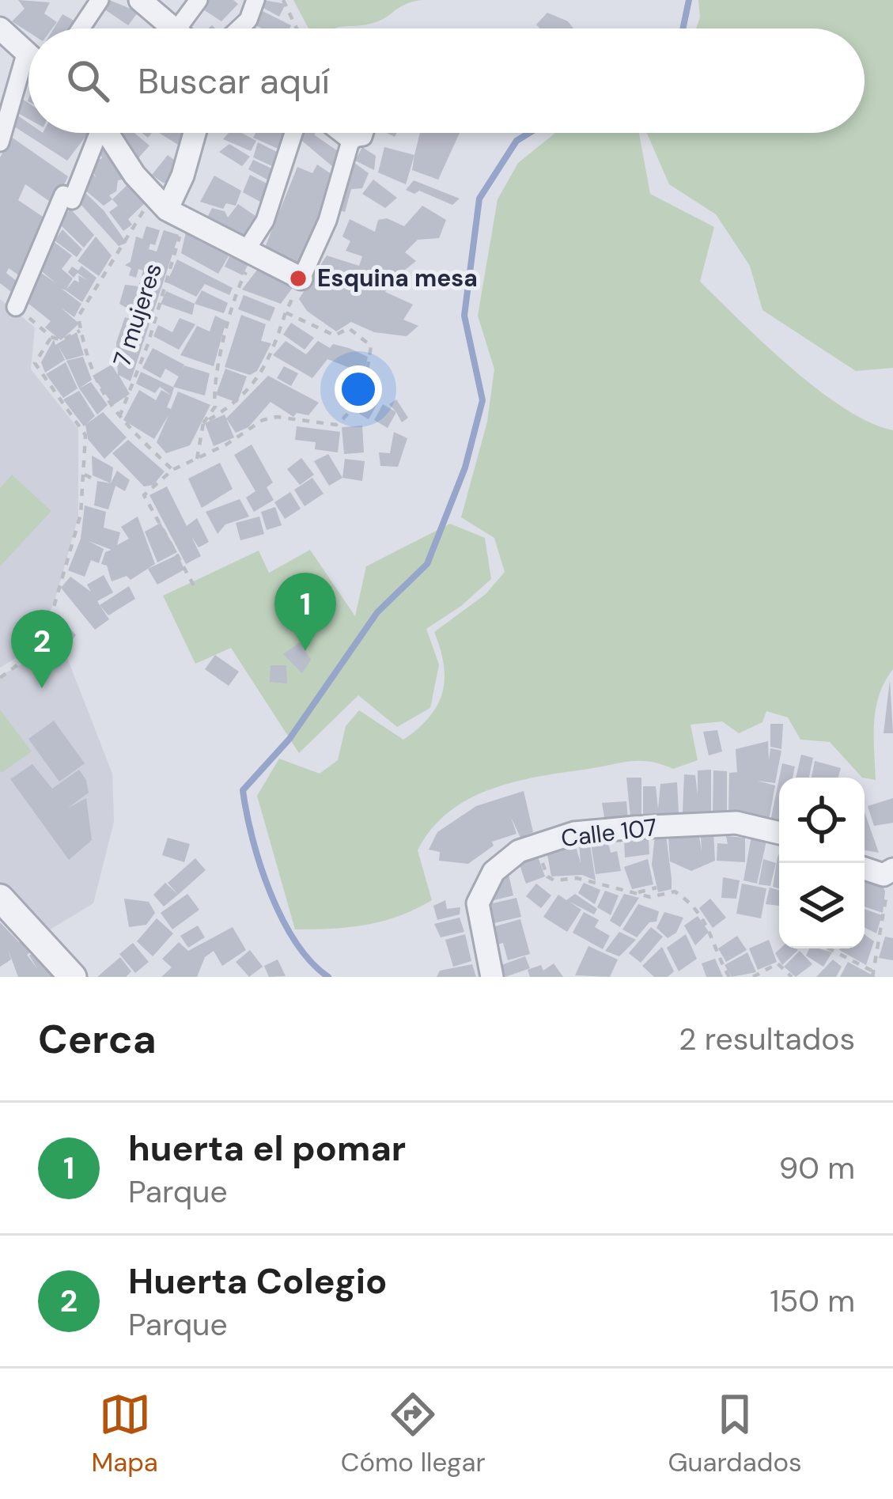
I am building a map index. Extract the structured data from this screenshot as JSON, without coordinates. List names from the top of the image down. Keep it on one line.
{"streets":{"street":["Calle 107"],"path":["7 mujeres"]},"places":["Esquina mesa"],"page":{"search":"Buscar aquí","pins":["1","2"],"heading":["Cerca","2 resultados"],"list":[{"mark":"1","name":"huerta el pomar","note":"Parque","value":"90 m"},{"mark":"2","name":"Huerta Colegio","note":"Parque","value":"150 m"}],"nav":["Mapa","Cómo llegar","Guardados"]}}
